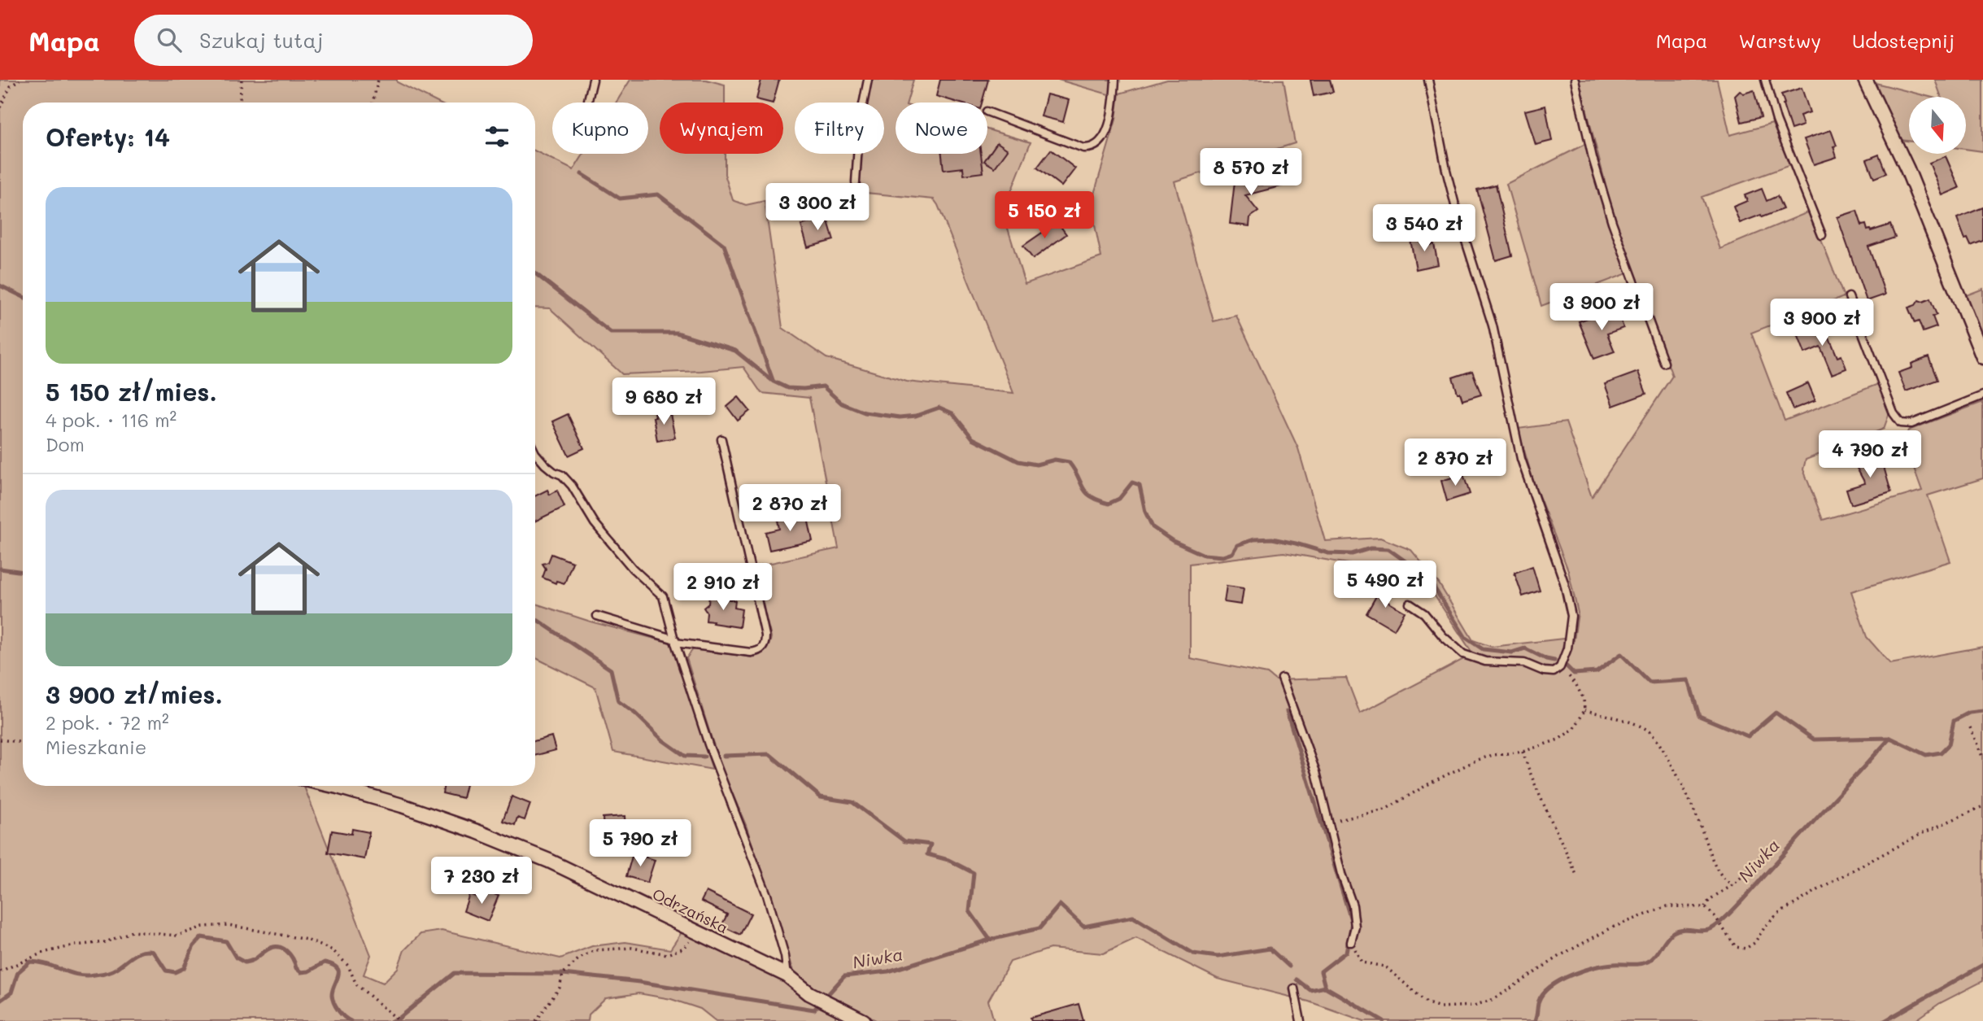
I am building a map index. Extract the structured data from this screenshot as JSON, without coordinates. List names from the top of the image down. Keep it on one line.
{"streets":{"street":["Odrzańska"]},"water":["Niwka"],"north":"bottom","page":{"header":"Mapa","search":"Szukaj tutaj","nav":["Mapa","Warstwy","Udostępnij"],"chip":["Kupno","Wynajem","Filtry","Nowe"],"heading":"Oferty: 14","price":["8 570 zł","3 300 zł","5 150 zł","3 540 zł","3 900 zł","3 900 zł","9 680 zł","4 790 zł","2 870 zł","2 870 zł","5 490 zł","2 910 zł","5 790 zł","7 230 zł"],"list":[{"name":"5 150 zł/mies.","note":"4 pok. · 116 m² · Dom"},{"name":"3 900 zł/mies.","note":"2 pok. · 72 m² · Mieszkanie"}]}}
